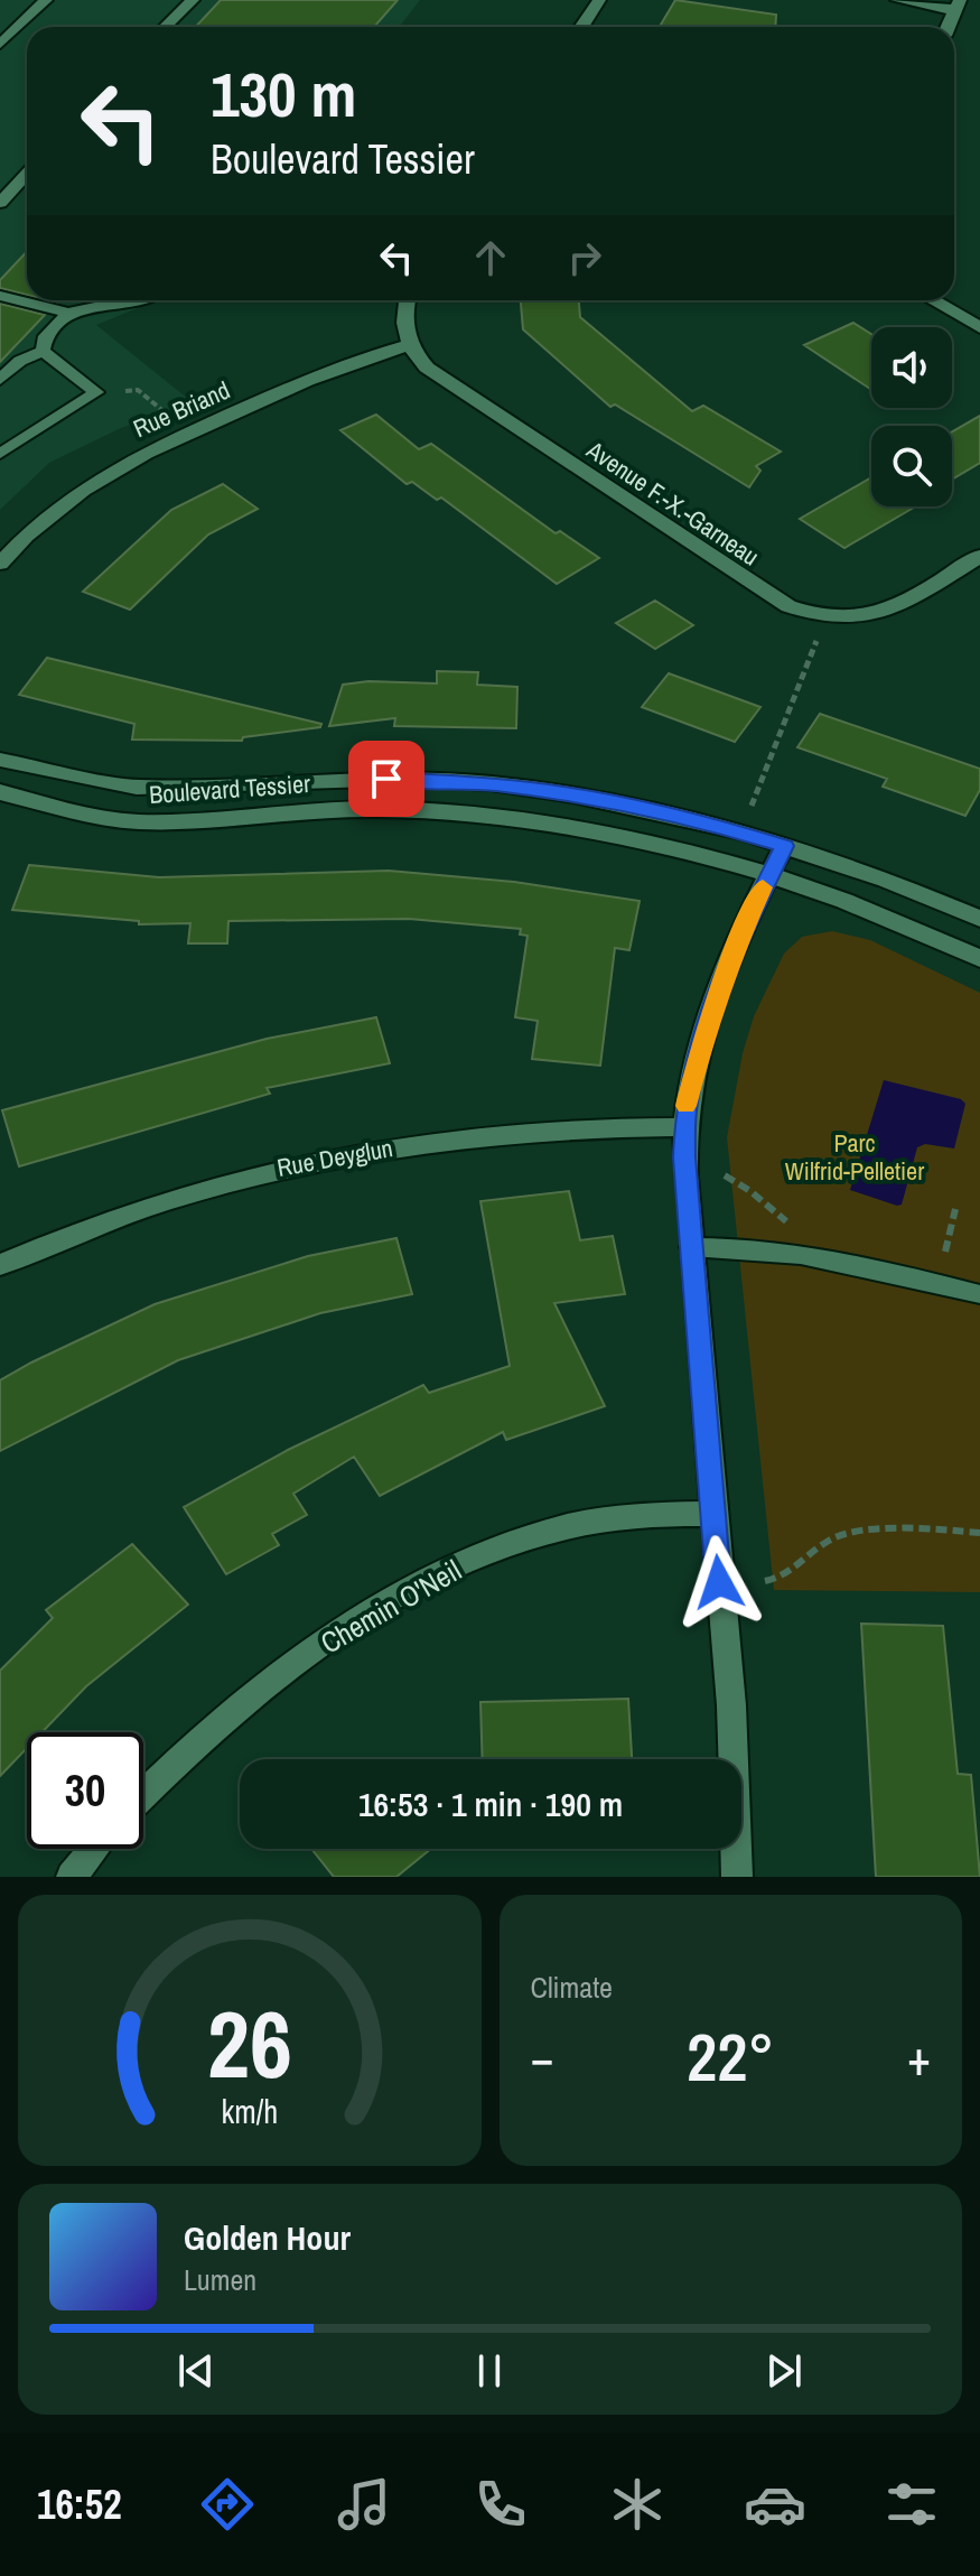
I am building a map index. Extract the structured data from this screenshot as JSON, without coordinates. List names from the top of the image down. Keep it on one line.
{"streets":{"street":["Rue Briand","Avenue F.-X.-Garneau","Boulevard Tessier","Rue Deyglun","Chemin O'Neil"]},"crossings":[["Rue Briand","Avenue F.-X.-Garneau"]],"parks":["Parc Wilfrid-Pelletier"],"page":{"turn":["130 m","Boulevard Tessier"],"limit":"30","trip":"16:53 · 1 min · 190 m","tile":"Climate","heat":["−","22°","+"],"song":["Golden Hour","Lumen"],"tabs":"16:52","gauge":["26","km/h"]}}
